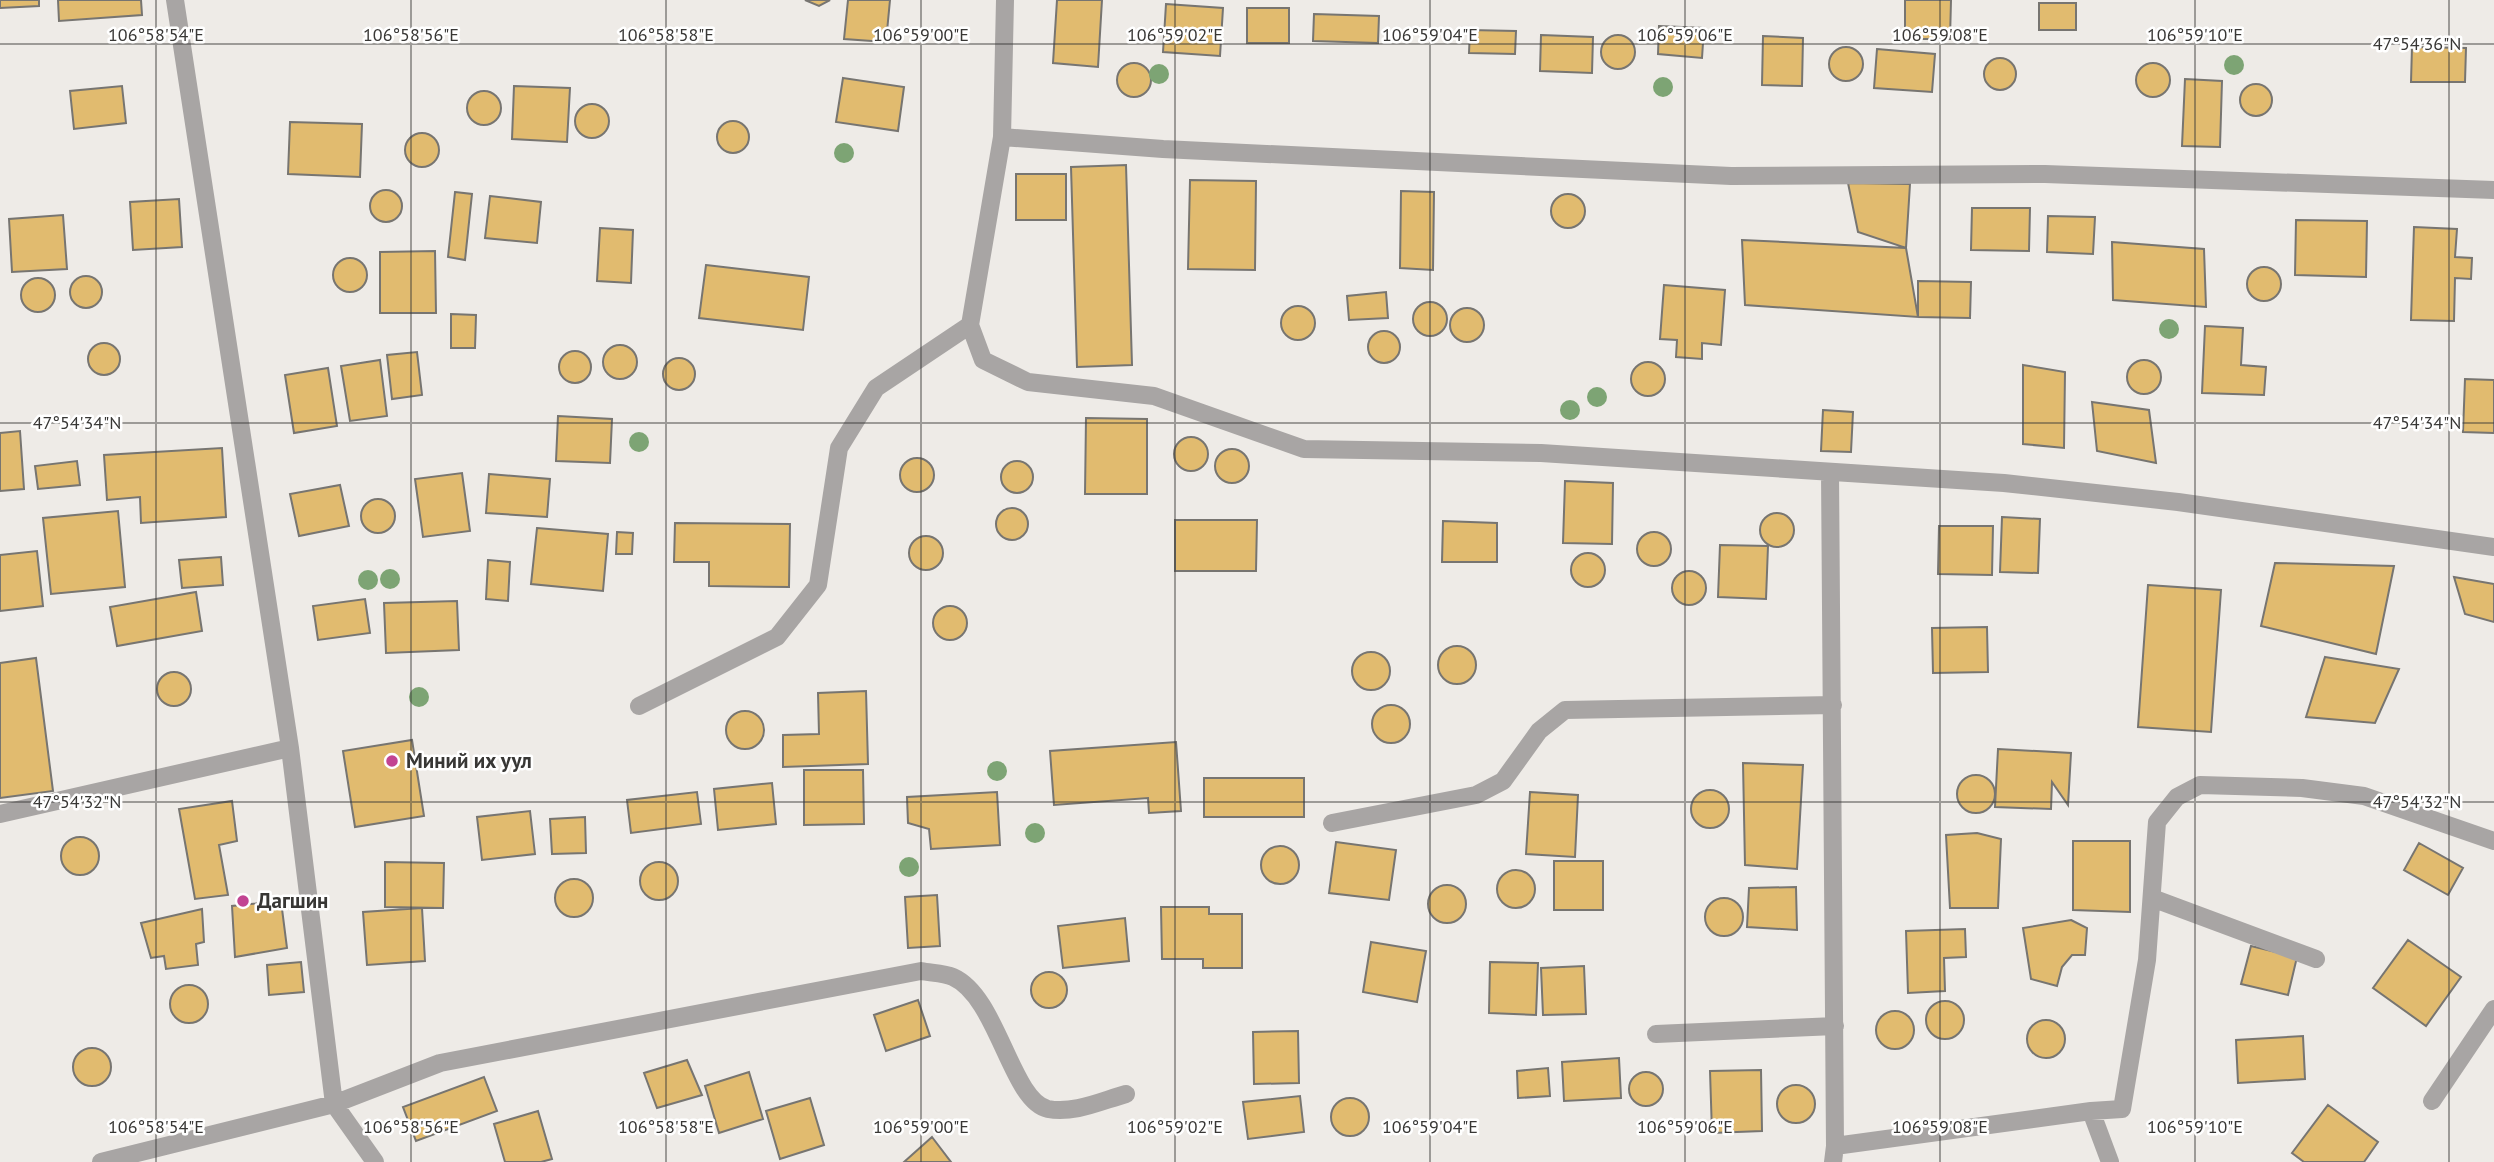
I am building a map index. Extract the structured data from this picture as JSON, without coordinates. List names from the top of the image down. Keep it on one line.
{"places":["Миний их уул","Дагшин"],"coordinates":["106°58'54\"E","106°58'56\"E","106°58'58\"E","106°59'00\"E","106°59'02\"E","106°59'04\"E","106°59'06\"E","106°59'08\"E","106°59'10\"E","47°54'36\"N","47°54'34\"N","47°54'32\"N"]}
